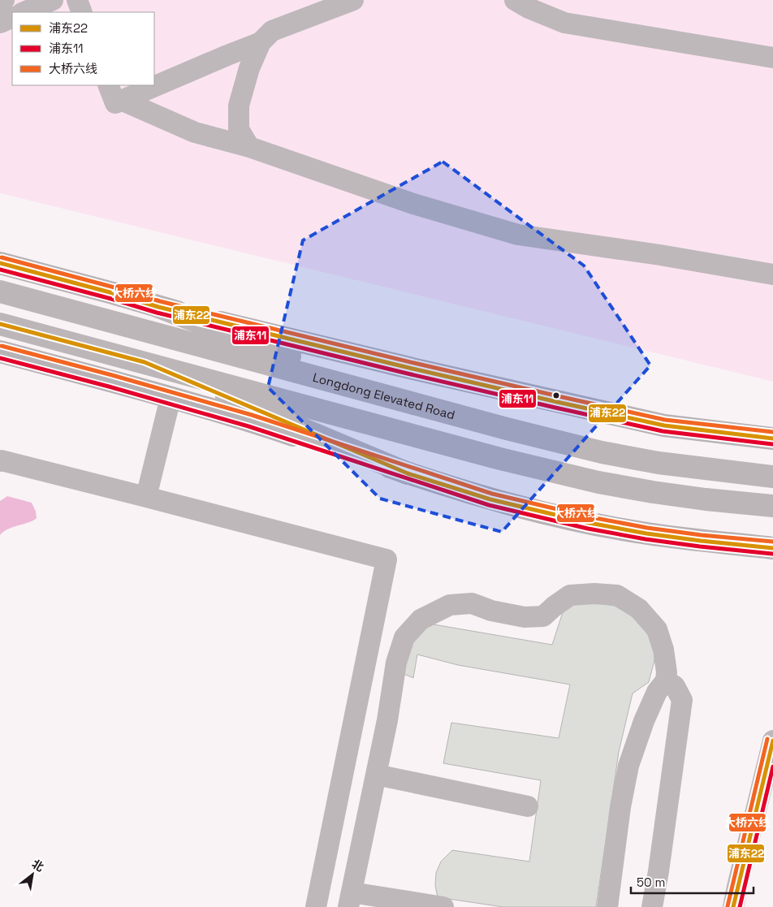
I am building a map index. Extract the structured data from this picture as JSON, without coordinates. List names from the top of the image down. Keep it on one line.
{"streets":{"highway":["Longdong Elevated Road"]},"lines":["transit line 大桥六线","transit line 浦东22","transit line 浦东11"],"legend":["浦东22","浦东11","大桥六线"],"scale_bar":"50 m","north":"top right"}
